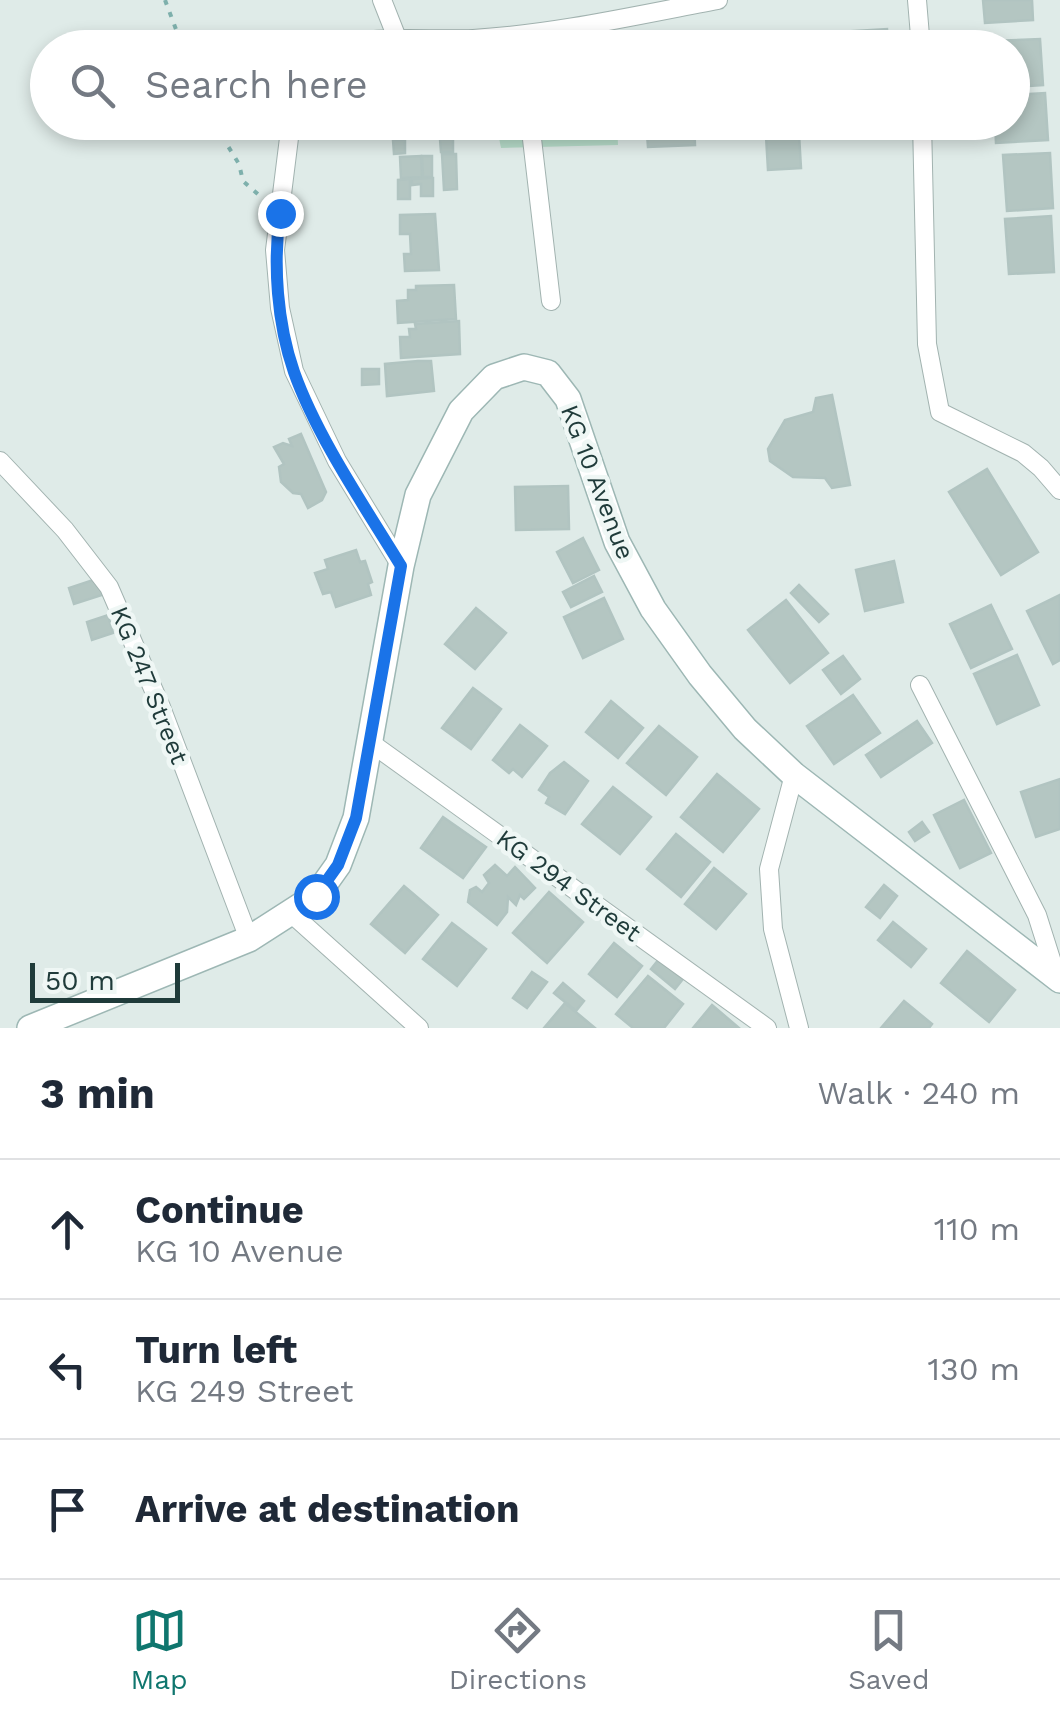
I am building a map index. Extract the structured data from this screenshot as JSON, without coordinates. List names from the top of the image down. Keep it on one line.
{"streets":{"street":["KG 10 Avenue","KG 247 Street","KG 294 Street"]},"crossings":[["KG 10 Avenue","KG 247 Street"],["KG 10 Avenue","KG 294 Street"]],"scale_bar":"50 m","page":{"search":"Search here","scale":"50 m","heading":["3 min","Walk · 240 m"],"list":[["Continue","KG 10 Avenue","110 m"],["Turn left","KG 249 Street","130 m"],"Arrive at destination"],"nav":["Map","Directions","Saved"]}}
